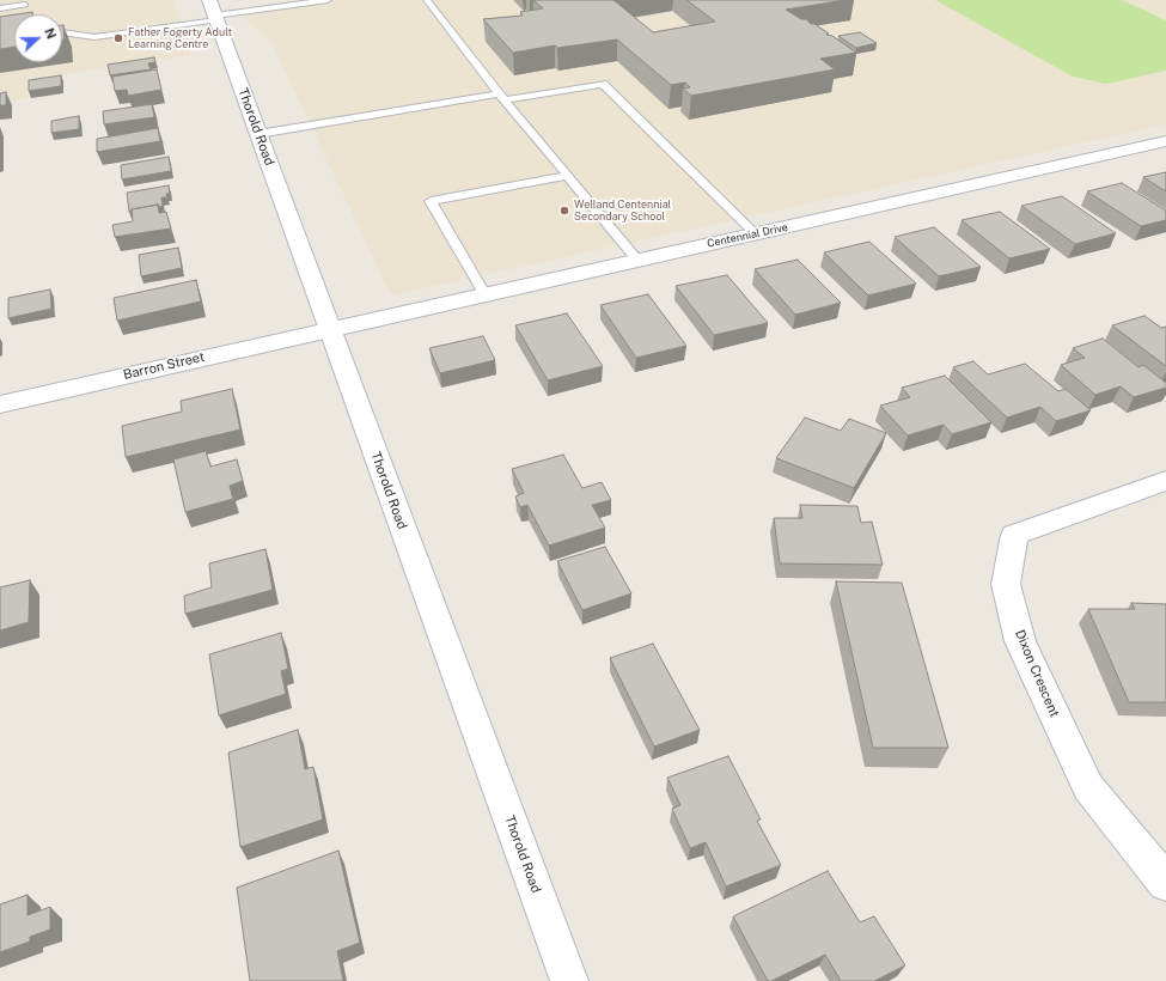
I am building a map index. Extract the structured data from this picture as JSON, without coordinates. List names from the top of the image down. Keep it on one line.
{"streets":{"street":["Thorold Road","Centennial Drive","Barron Street","Dixon Crescent"]},"crossings":[["Thorold Road","Centennial Drive"],["Thorold Road","Barron Street"],["Centennial Drive","Barron Street"]],"places":["Father Fogerty Adult Learning Centre","Welland Centennial Secondary School"],"north":"right"}
